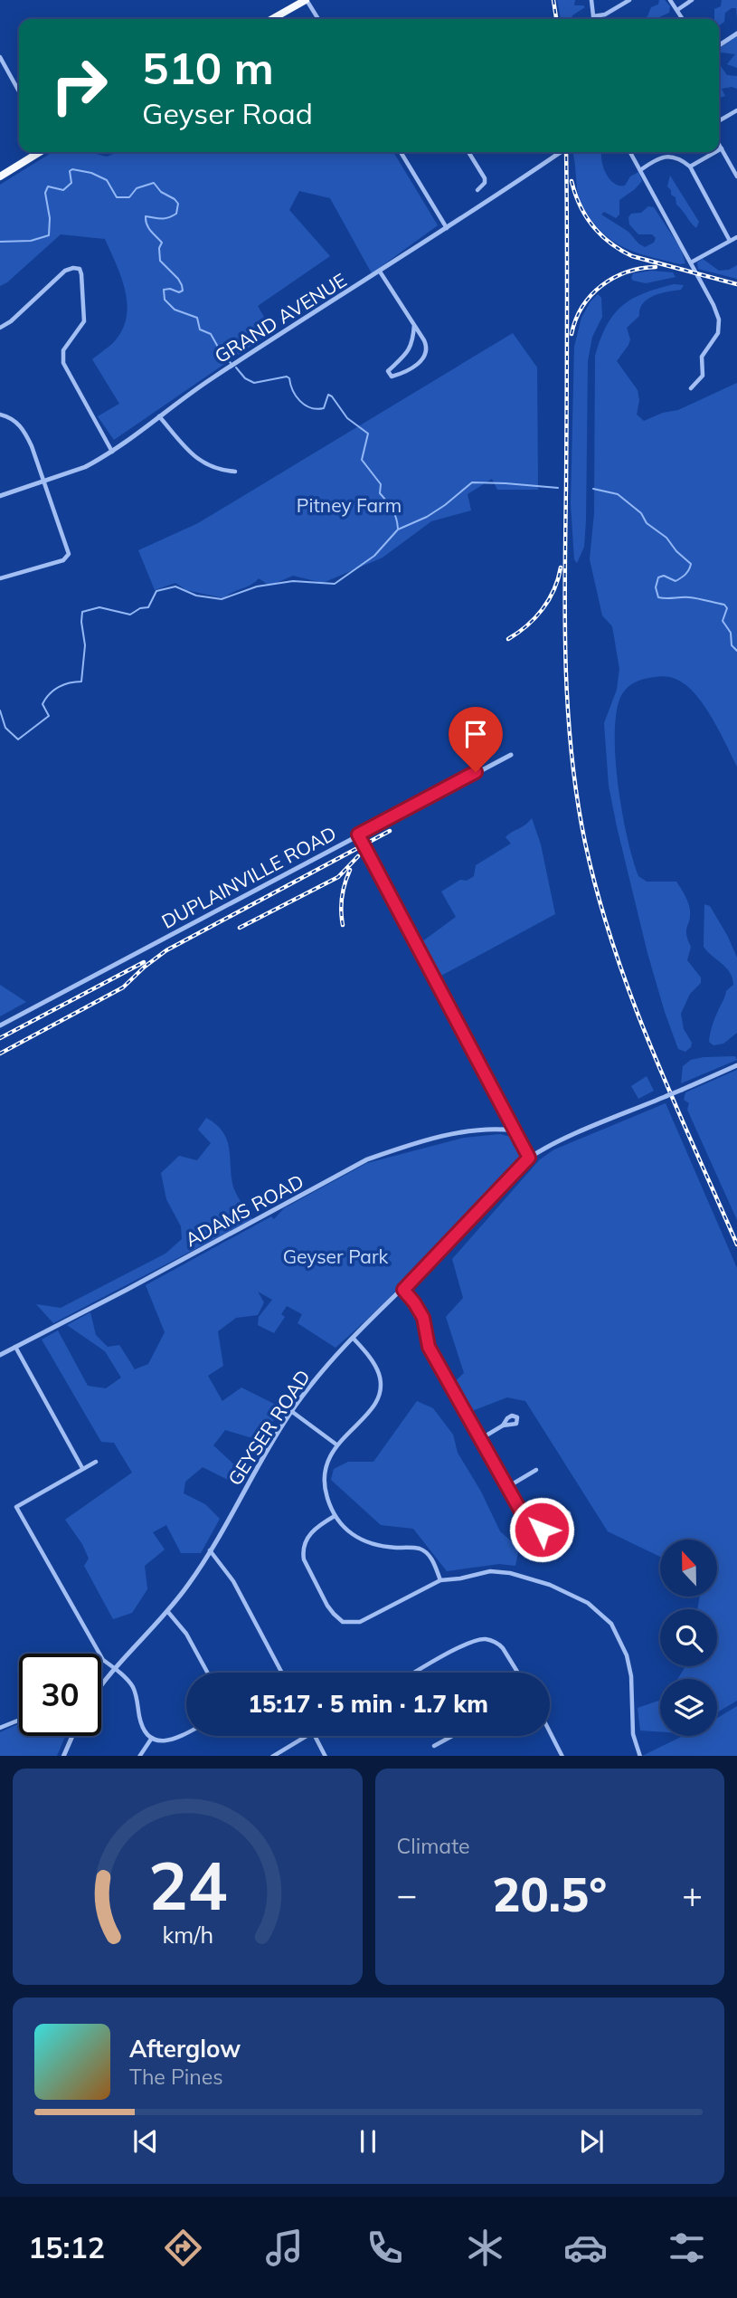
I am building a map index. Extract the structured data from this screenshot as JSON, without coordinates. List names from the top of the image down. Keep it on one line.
{"streets":{"street":["GRAND AVENUE","DUPLAINVILLE ROAD","ADAMS ROAD","GEYSER ROAD"]},"parks":["Pitney Farm","Geyser Park"],"north":"top","page":{"turn":["510 m","Geyser Road"],"limit":"30","trip":"15:17 · 5 min · 1.7 km","tile":"Climate","heat":["−","20.5°","+"],"song":["Afterglow","The Pines"],"tabs":"15:12","gauge":["24","km/h"]}}
